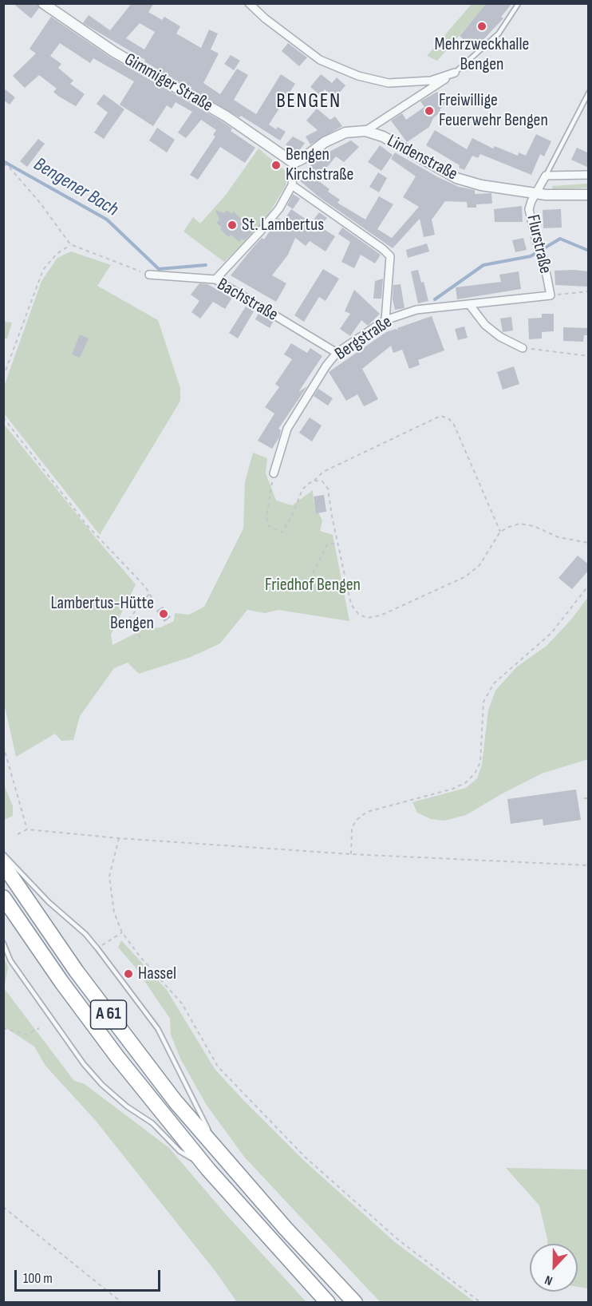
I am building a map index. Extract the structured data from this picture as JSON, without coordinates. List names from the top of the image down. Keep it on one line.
{"streets":{"highway":["A 61"],"street":["Gimmiger Straße","Lindenstraße","Flurstraße","Bachstraße","Bergstraße"]},"crossings":[["Gimmiger Straße","Lindenstraße"],["Lindenstraße","Flurstraße"],["Flurstraße","Bergstraße"],["Bachstraße","Bergstraße"]],"districts":["BENGEN"],"water":["Bengener Bach"],"parks":["Friedhof Bengen"],"places":["Mehrzweckhalle Bengen","Freiwillige Feuerwehr Bengen","Bengen Kirchstraße","St. Lambertus","Lambertus-Hütte Bengen","Hassel"],"scale_bar":"100 m","north":"bottom"}
